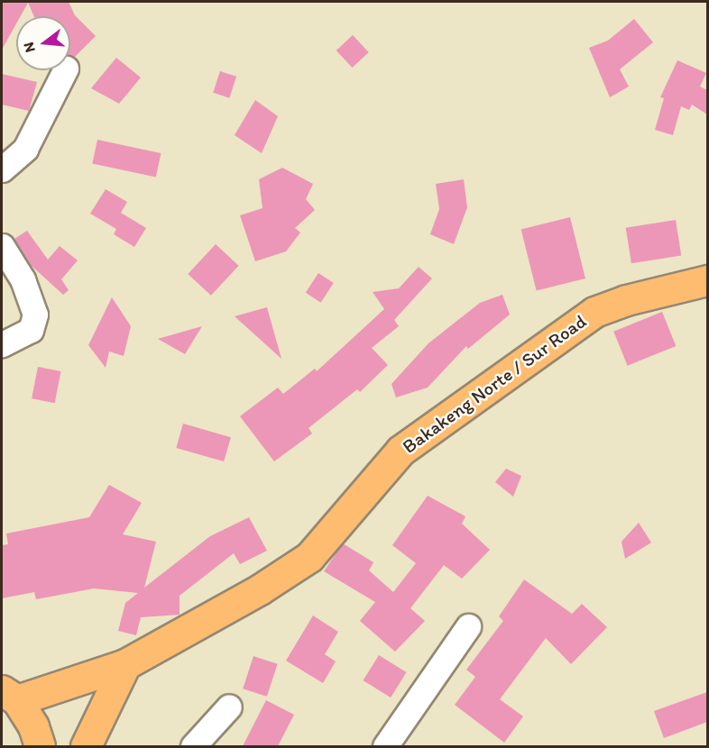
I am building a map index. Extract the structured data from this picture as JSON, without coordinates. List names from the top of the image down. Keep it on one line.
{"streets":{"main road":["Bakakeng Norte / Sur Road"]},"north":"left"}
